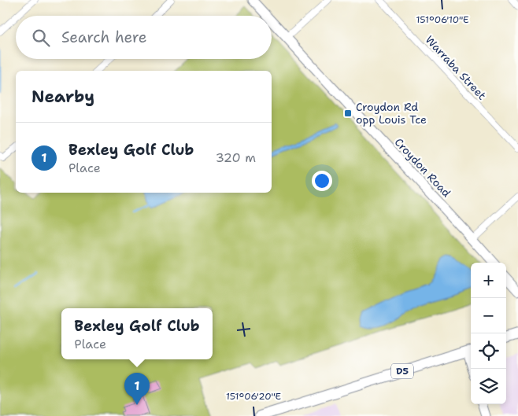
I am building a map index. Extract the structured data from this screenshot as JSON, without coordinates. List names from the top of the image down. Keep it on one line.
{"streets":{"main road":["Croydon Road","D5"],"street":["Warraba Street"]},"places":{"transit":["Croydon Rd opp Louis Tce"]},"page":{"search":"Search here","heading":"Nearby","list":[{"mark":"1","name":"Bexley Golf Club","note":"Place","value":"320 m"}],"map_buttons":["+","−"],"popup":["Bexley Golf Club","Place"],"pins":"1"},"coordinates":["151°06'10\"E","151°06'20\"E"]}
